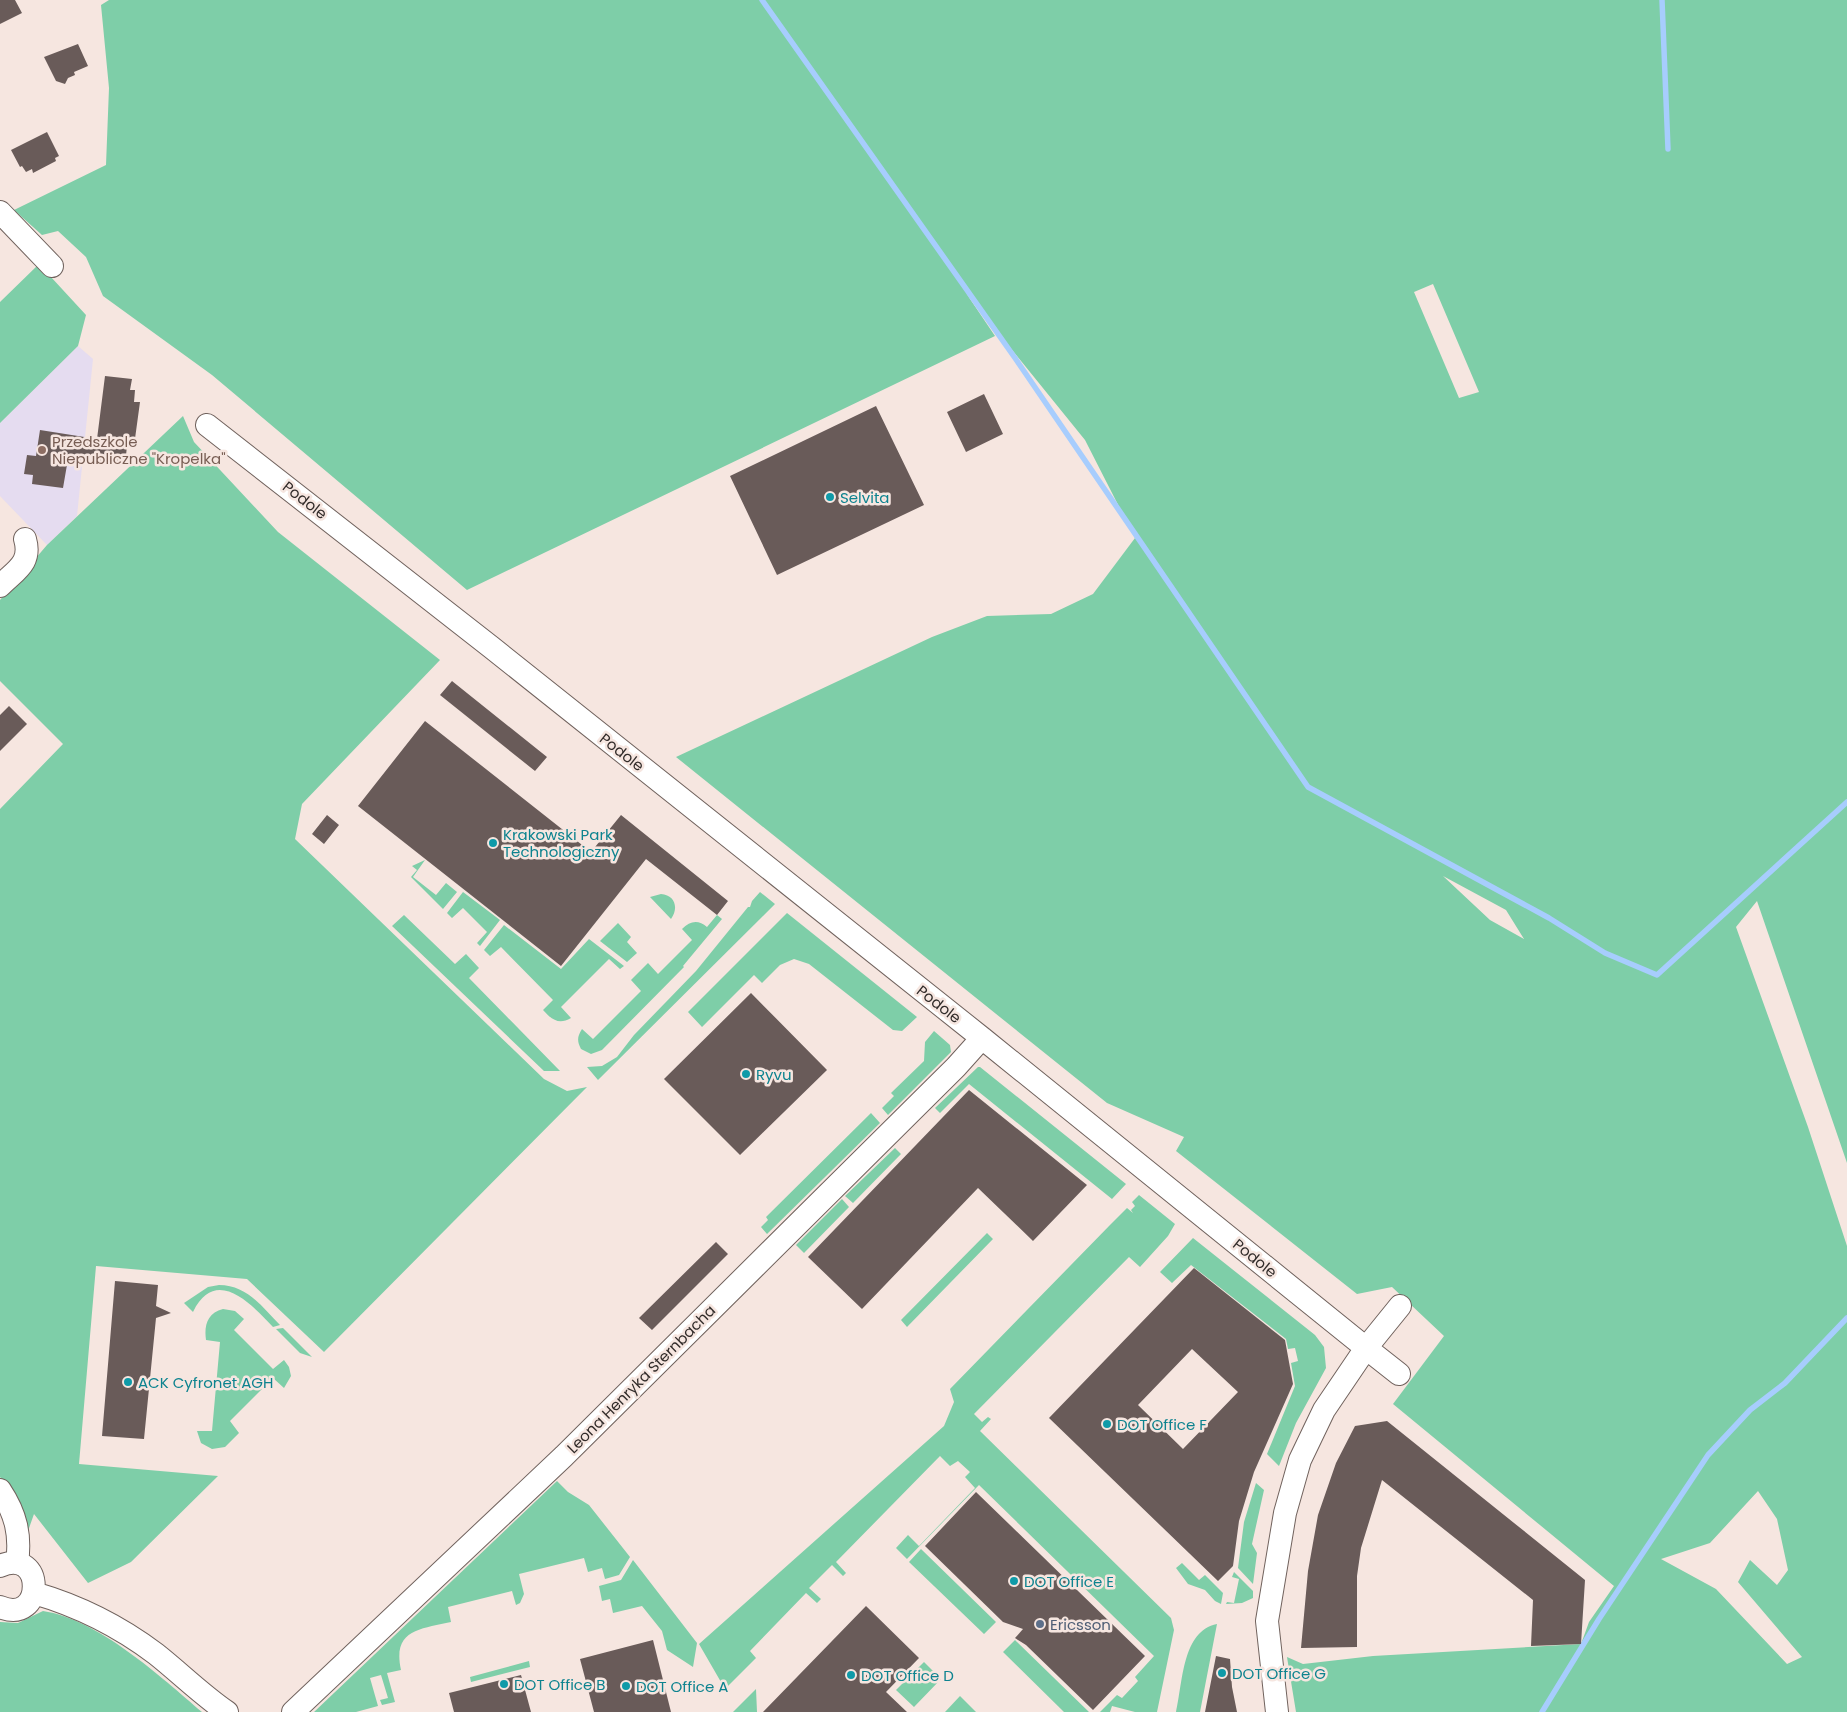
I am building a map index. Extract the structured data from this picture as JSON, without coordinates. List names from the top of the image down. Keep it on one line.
{"streets":{"street":["Podole","Leona Henryka Sternbacha"]},"crossings":[["Podole","Leona Henryka Sternbacha"]],"places":["Przedszkole Niepubliczne \"Kropelka\"","Selvita","Krakowski Park Technologiczny","Ryvu","ACK Cyfronet AGH","DOT Office F","DOT Office E","Ericsson","DOT Office G","DOT Office D","DOT Office B","DOT Office A"]}
